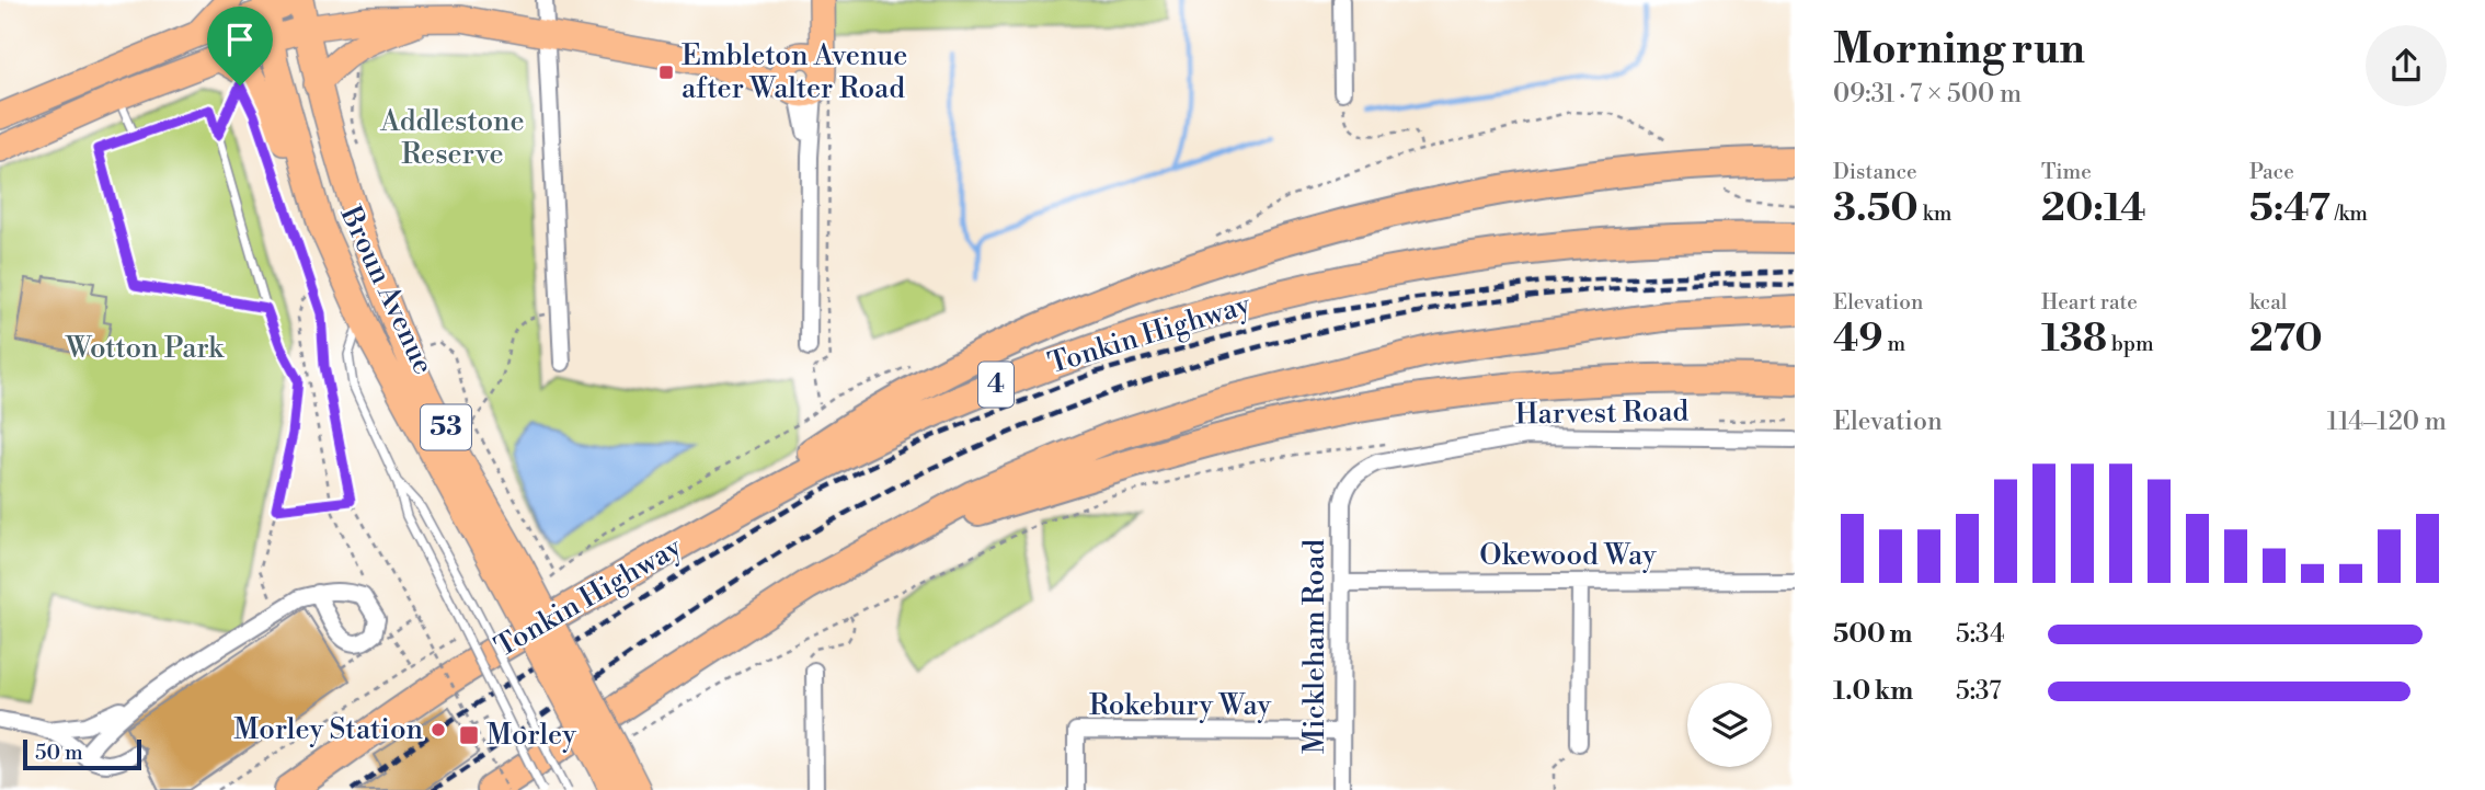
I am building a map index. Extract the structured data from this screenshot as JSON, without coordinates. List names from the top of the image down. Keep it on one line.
{"streets":{"highway":["Tonkin Highway","4"],"main road":["Broun Avenue","53"],"street":["Harvest Road","Okewood Way","Mickleham Road","Rokebury Way"]},"crossings":[["Harvest Road","Mickleham Road"],["Okewood Way","Mickleham Road"],["Mickleham Road","Rokebury Way"]],"parks":["Addlestone Reserve","Wotton Park"],"places":{"transit":["Embleton Avenue after Walter Road","Morley"],"other":["Morley Station"]},"scale_bar":"50 m","page":{"heading":["Morning run","09:31 · 7 × 500 m"],"stats":[["Distance","3.50 km"],["Time","20:14"],["Pace","5:47 /km"],["Elevation","49 m"],["Heart rate","138 bpm"],["kcal","270"]],"chart":["Elevation","114–120 m"],"list":[{"name":"500 m","note":"5:34"},{"name":"1.0 km","note":"5:37"}],"scale":"50 m"}}
